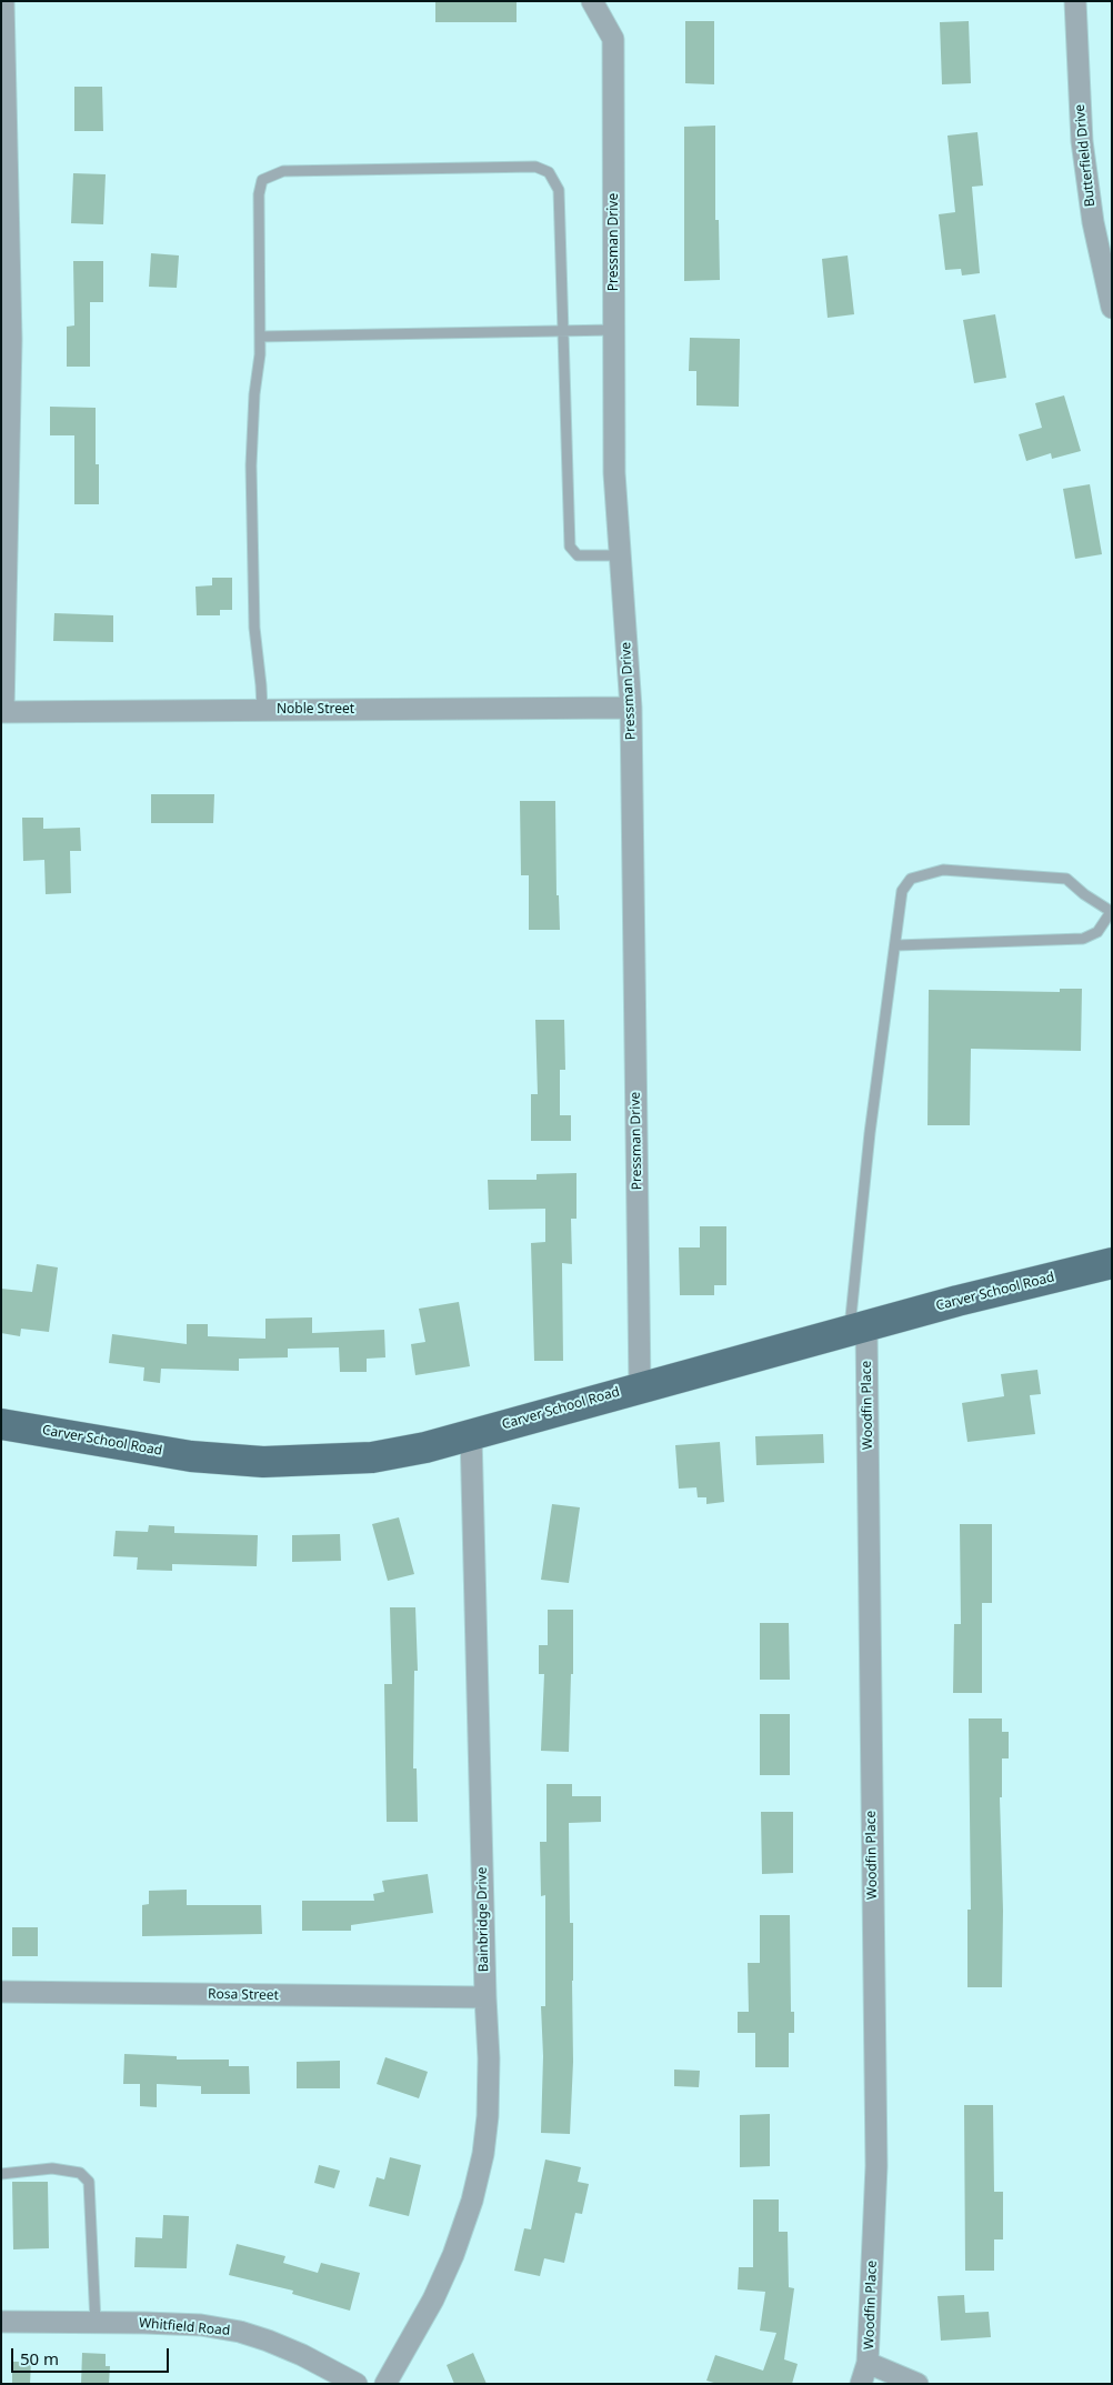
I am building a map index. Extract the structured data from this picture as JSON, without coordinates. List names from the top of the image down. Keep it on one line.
{"streets":{"main road":["Carver School Road"],"street":["Butterfield Drive","Pressman Drive","Noble Street","Woodfin Place","Bainbridge Drive","Rosa Street","Whitfield Road"]},"crossings":[["Pressman Drive","Noble Street"],["Pressman Drive","Carver School Road"],["Carver School Road","Woodfin Place"],["Carver School Road","Bainbridge Drive"],["Bainbridge Drive","Rosa Street"]],"scale_bar":"50 m"}
